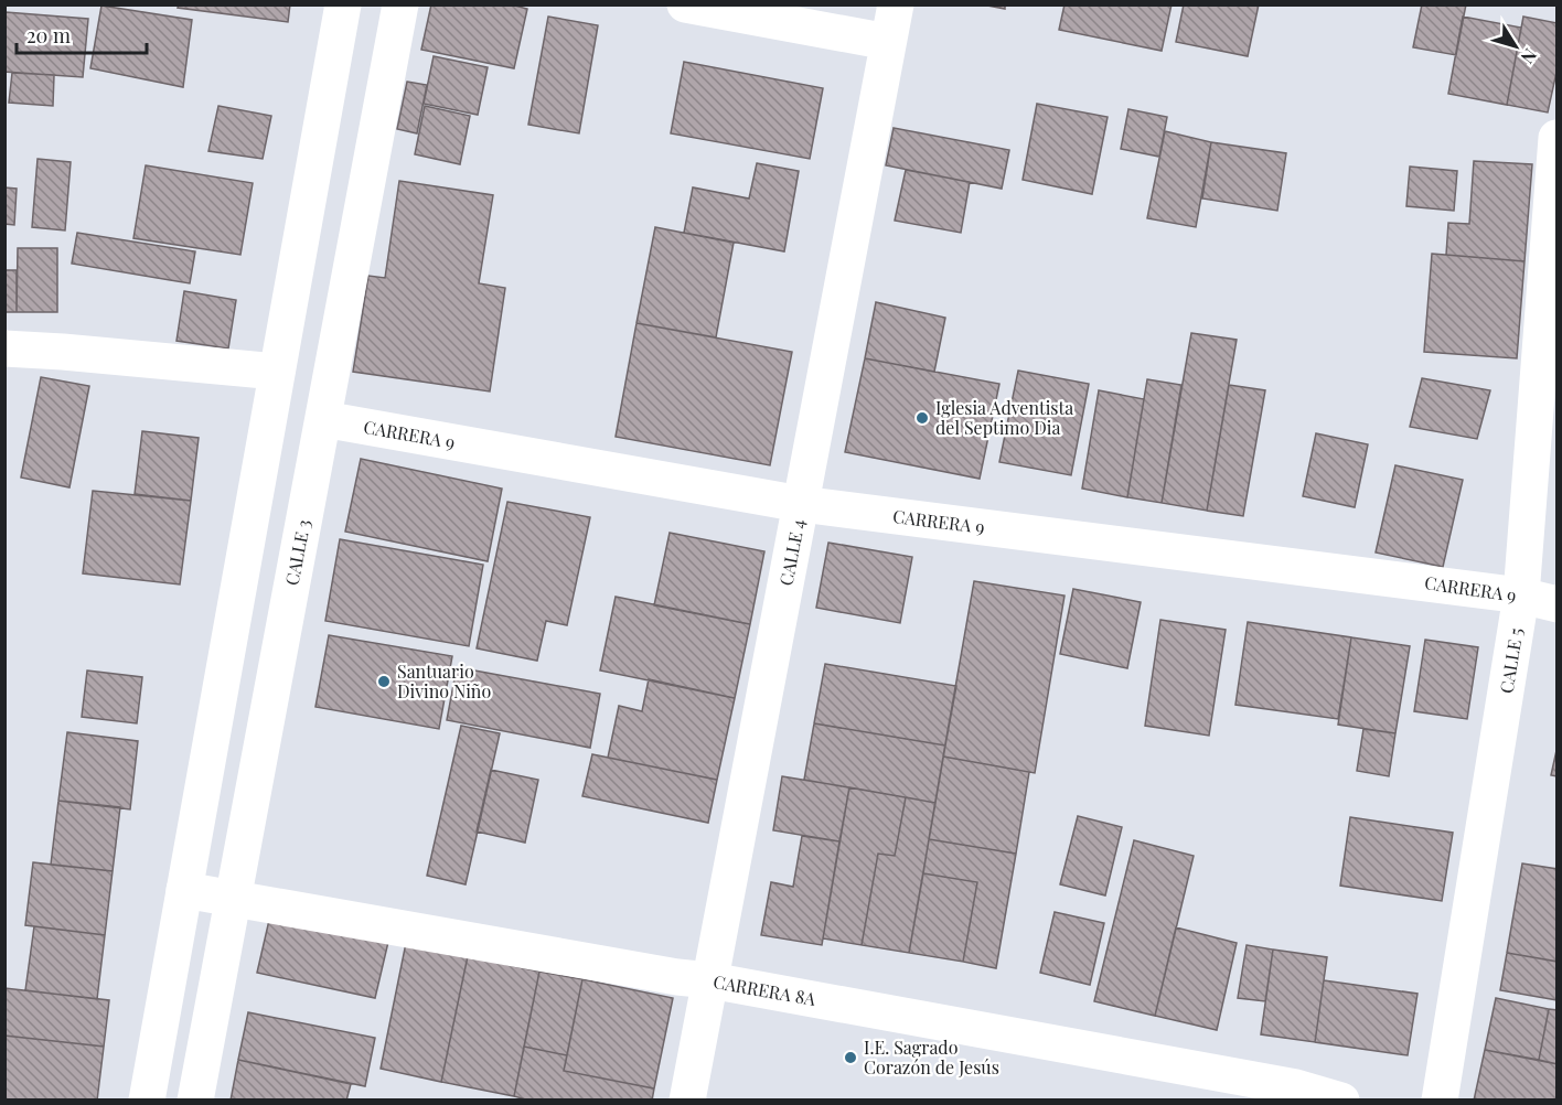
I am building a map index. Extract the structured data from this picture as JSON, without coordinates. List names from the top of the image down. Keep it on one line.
{"streets":{"street":["CARRERA 9","CALLE 3","CALLE 4","CALLE 5","CARRERA 8A"]},"crossings":[["CARRERA 9","CALLE 3"],["CARRERA 9","CALLE 4"],["CARRERA 9","CALLE 5"],["CALLE 3","CARRERA 8A"],["CALLE 4","CARRERA 8A"]],"places":["Iglesia Adventista del Septimo Dia","Santuario Divino Niño","I.E. Sagrado Corazón de Jesús"],"scale_bar":"20 m","north":"bottom right"}
